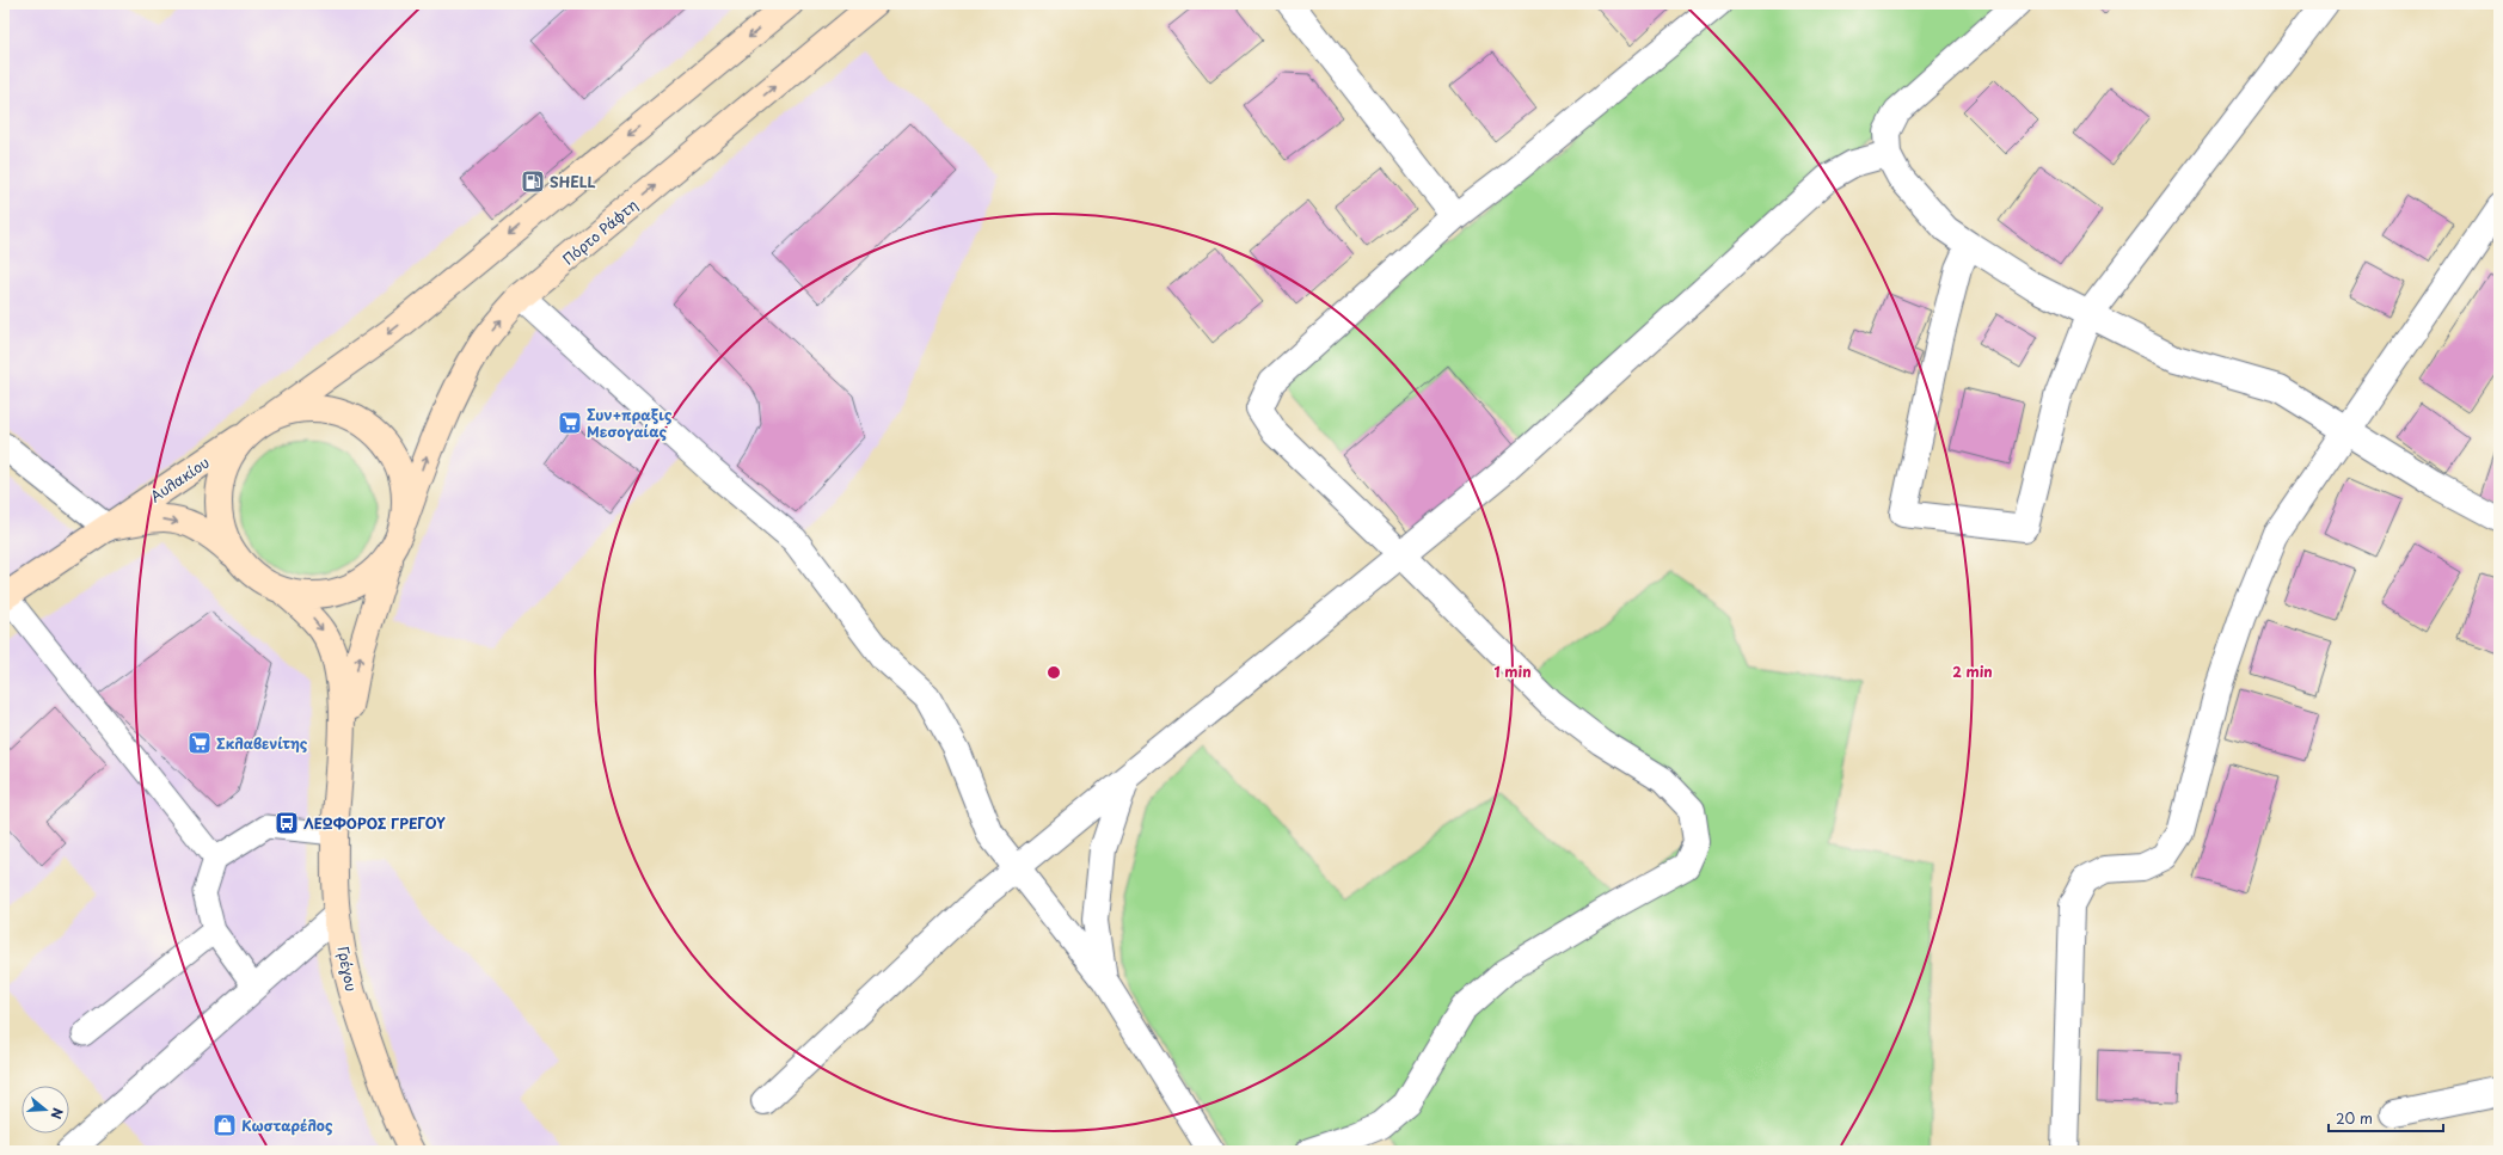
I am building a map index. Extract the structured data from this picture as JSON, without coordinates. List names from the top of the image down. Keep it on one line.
{"streets":{"main road":["Πόρτο Ράφτη","Αυλακίου","Γρέγου"]},"crossings":[["Πόρτο Ράφτη","Γρέγου"]],"places":{"fuel station":["SHELL"],"supermarket":["Συν+πραξις Μεσογαίας","Σκλαβενίτης"],"bus stop":["ΛΕΩΦΟΡΟΣ ΓΡΕΓΟΥ"],"shop":["Κωσταρέλος"]},"scale_bar":"20 m","north":"right","rings":["1 min","2 min"]}
